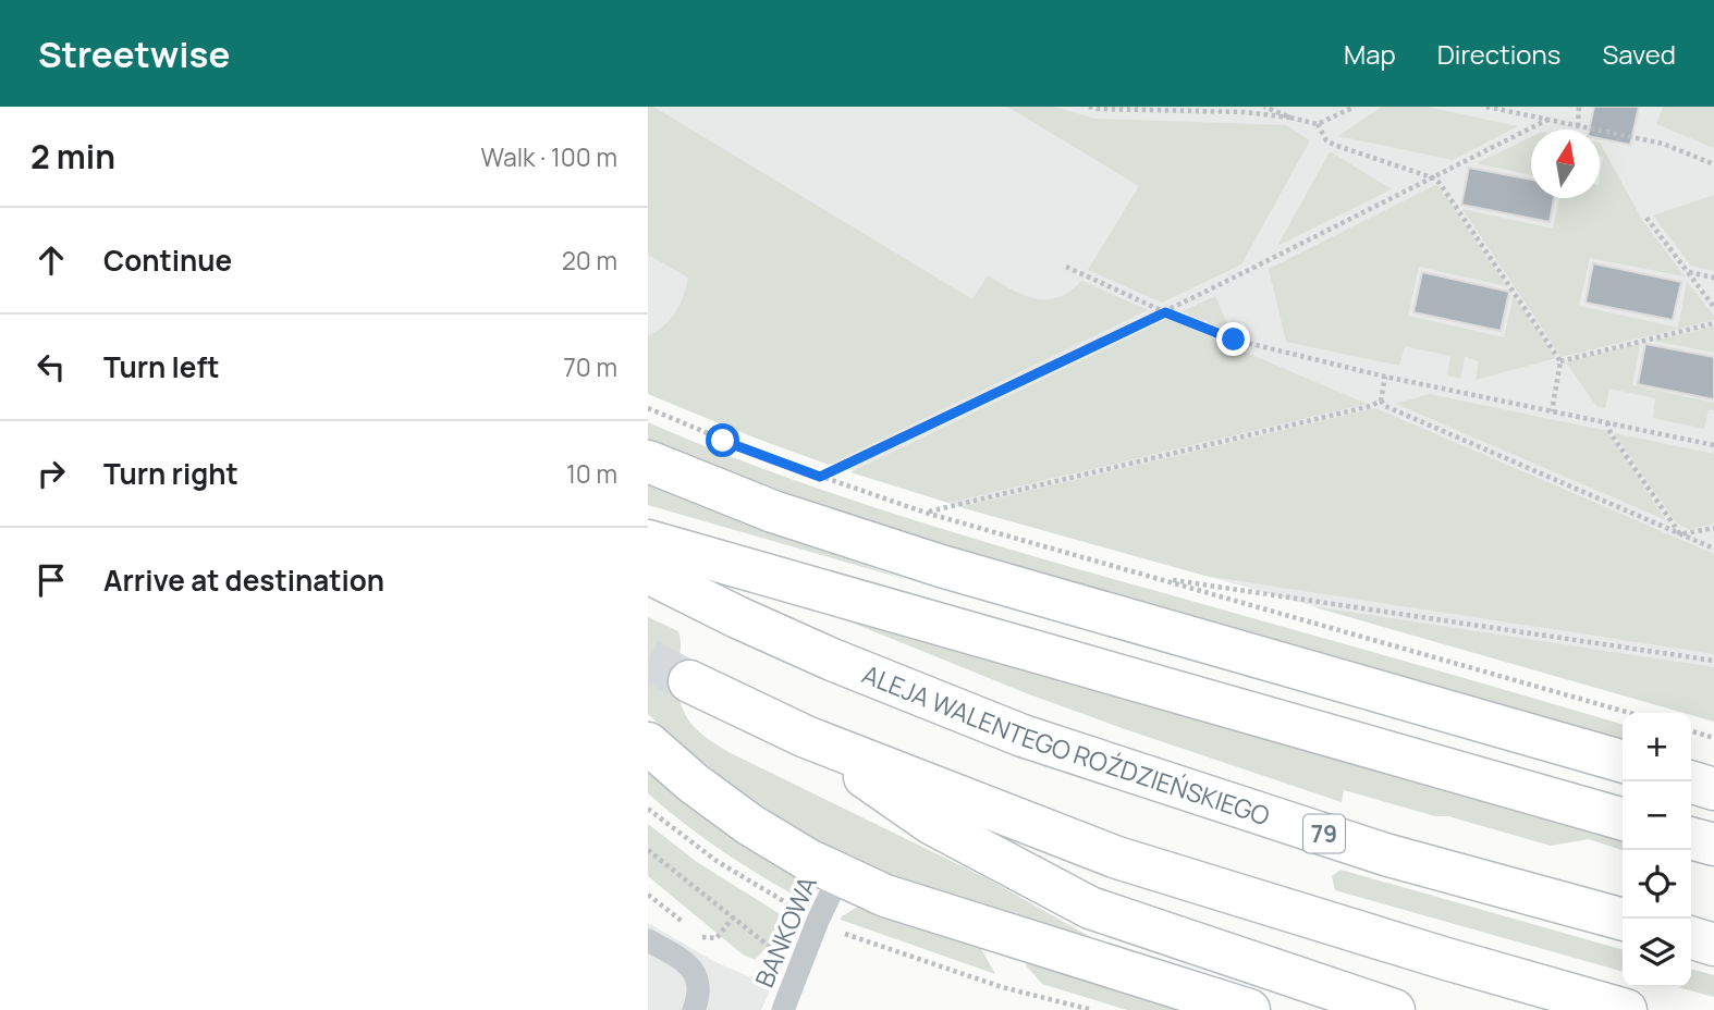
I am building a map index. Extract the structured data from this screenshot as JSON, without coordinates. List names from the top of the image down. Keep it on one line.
{"streets":{"main road":["ALEJA WALENTEGO ROŹDZIEŃSKIEGO","79"],"lane":["BANKOWA"]},"north":"top","page":{"header":"Streetwise","nav":["Map","Directions","Saved"],"heading":["2 min","Walk · 100 m"],"list":[["Continue","20 m"],["Turn left","70 m"],["Turn right","10 m"],"Arrive at destination"],"map_buttons":["+","−"]}}
